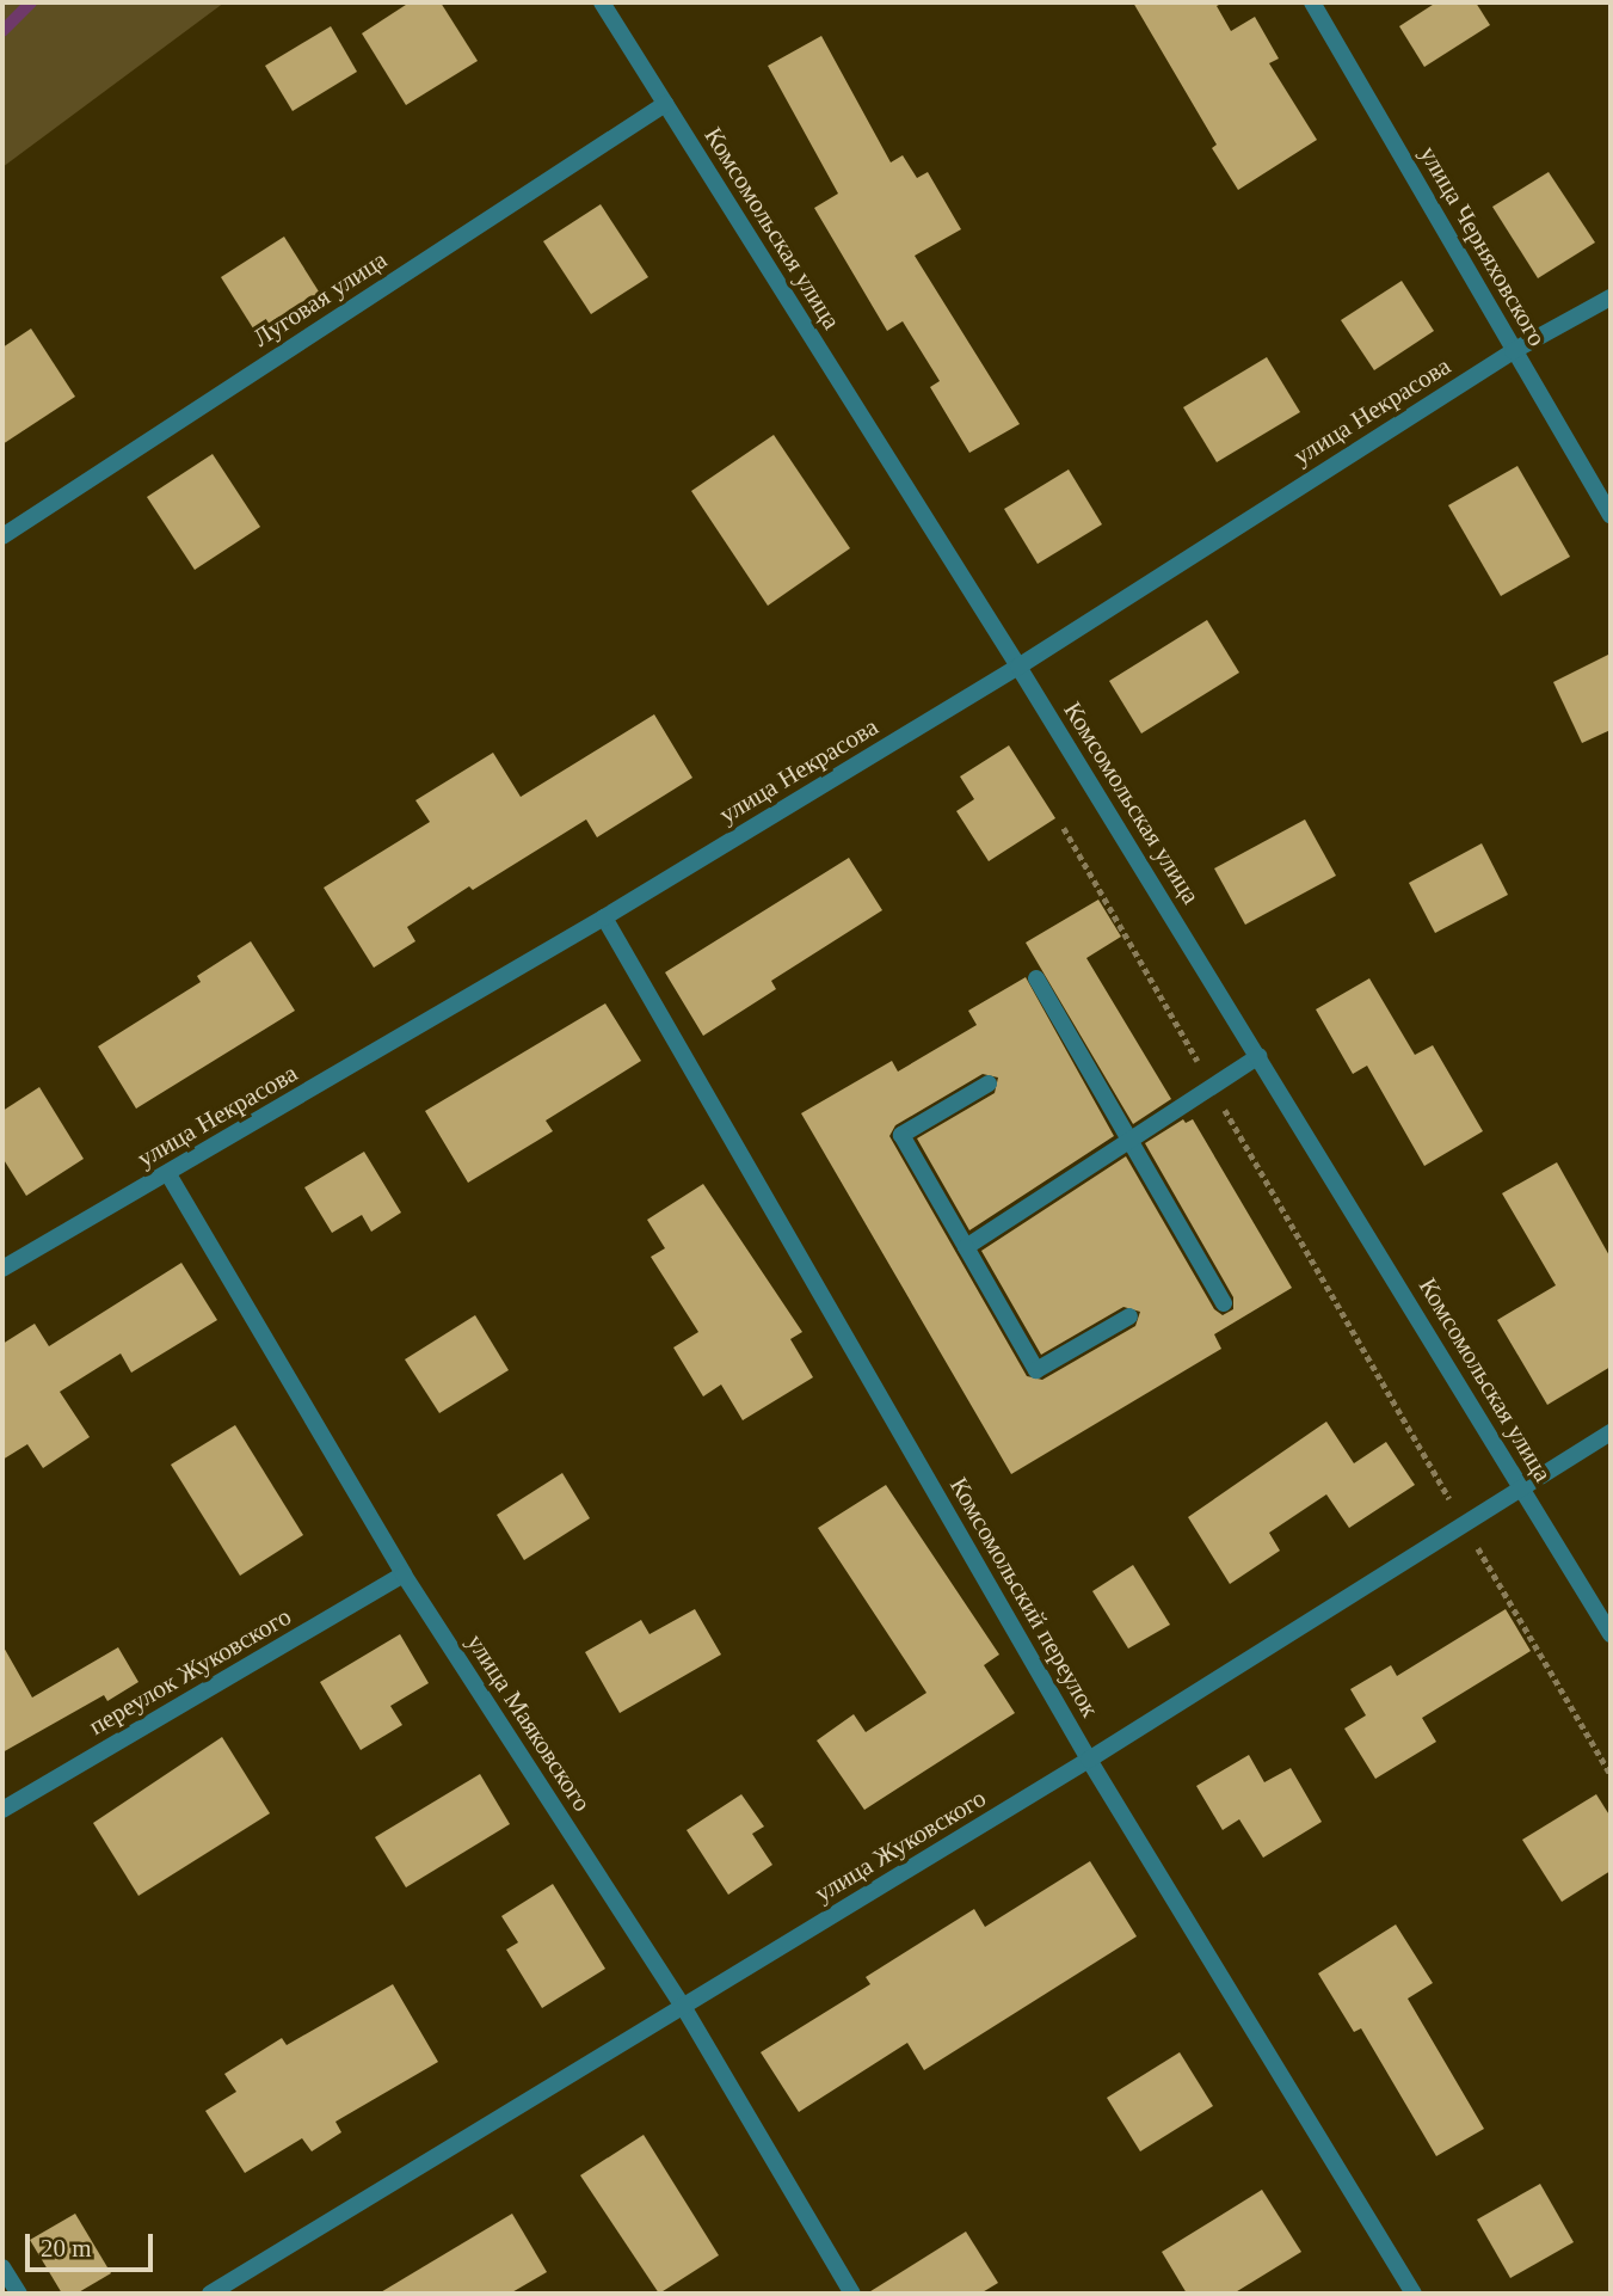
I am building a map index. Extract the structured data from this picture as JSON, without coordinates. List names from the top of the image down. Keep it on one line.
{"streets":{"street":["Комсомольская улица","улица Черняховского","Луговая улица","улица Некрасова","Комсомольский переулок","переулок Жуковского","улица Маяковского","улица Жуковского"]},"crossings":[["Комсомольская улица","Луговая улица"],["Комсомольская улица","улица Некрасова"],["Комсомольская улица","улица Жуковского"],["улица Черняховского","улица Некрасова"],["улица Некрасова","Комсомольский переулок"],["улица Некрасова","улица Маяковского"],["Комсомольский переулок","улица Жуковского"],["переулок Жуковского","улица Маяковского"],["улица Маяковского","улица Жуковского"]],"scale_bar":"20 m"}
